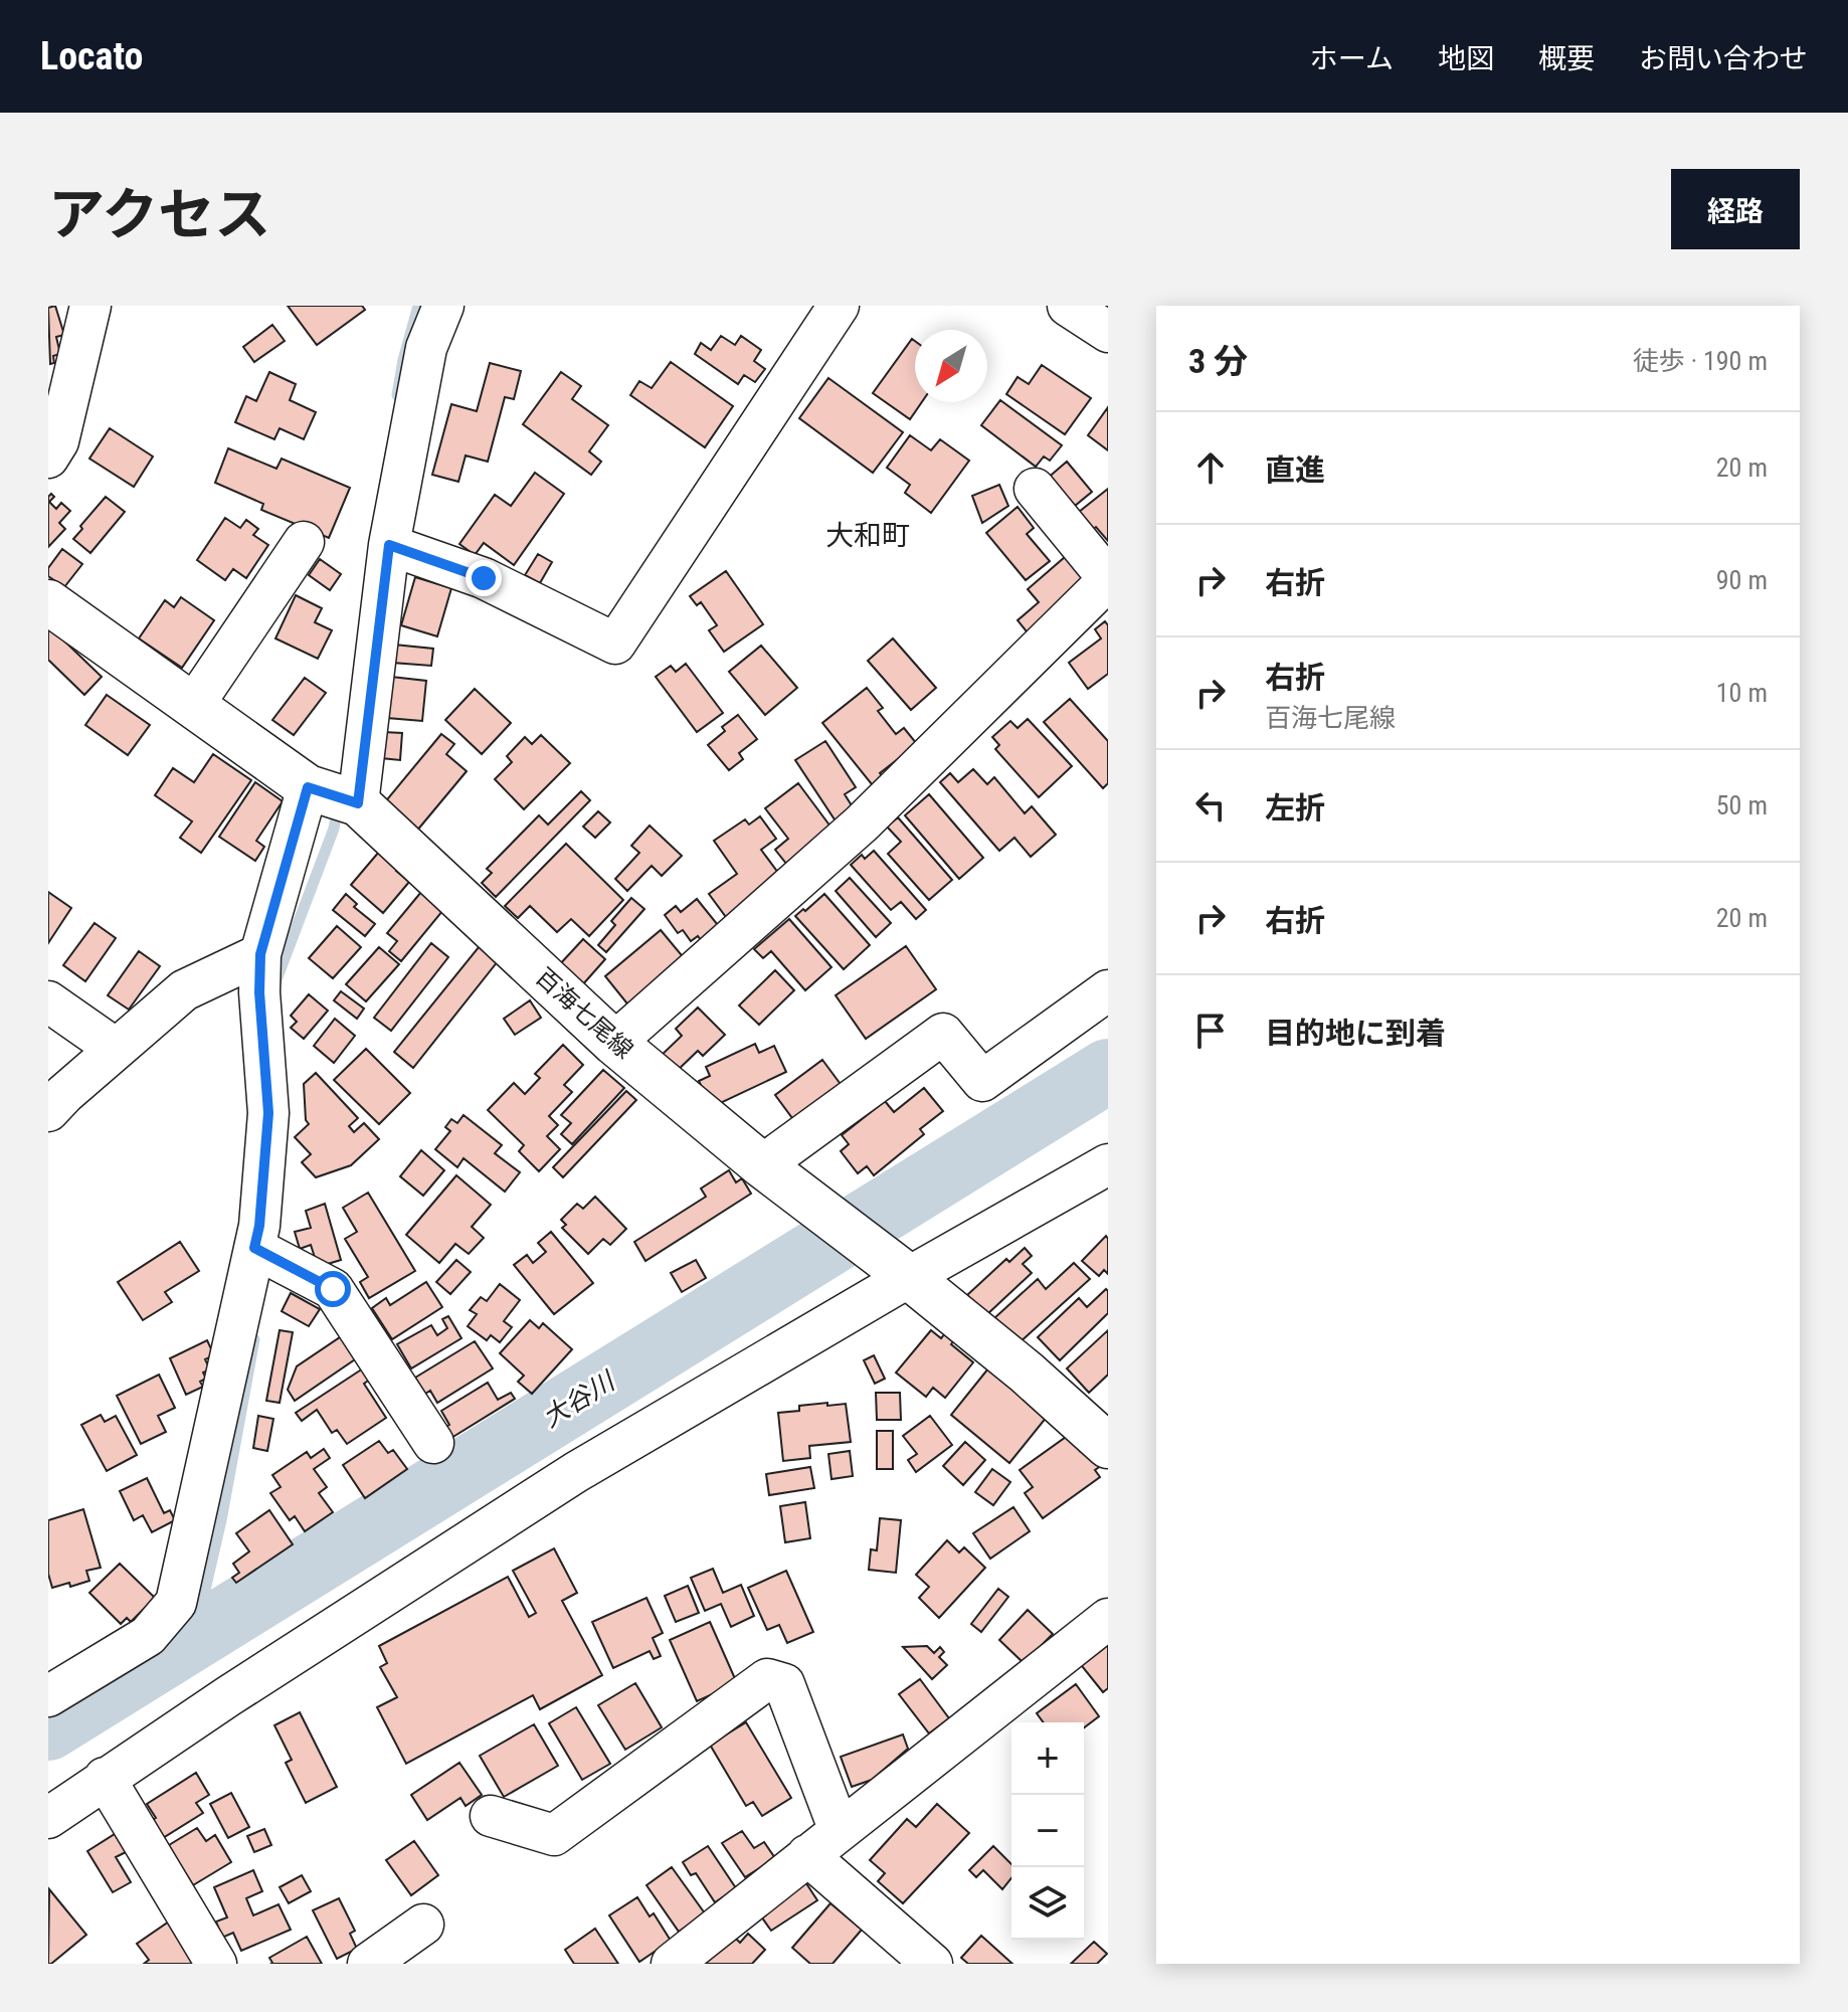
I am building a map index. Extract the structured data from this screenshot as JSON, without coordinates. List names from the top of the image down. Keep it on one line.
{"streets":{"main road":["百海七尾線"]},"districts":["大和町"],"water":["大谷川"],"north":"bottom left","page":{"header":"Locato","nav":["ホーム","地図","概要","お問い合わせ"],"title":"アクセス","buttons":"経路","heading":["3 分","徒歩 · 190 m"],"list":[["直進","20 m"],["右折","90 m"],["右折","百海七尾線","10 m"],["左折","50 m"],["右折","20 m"],"目的地に到着"],"map_buttons":["+","−"]}}
